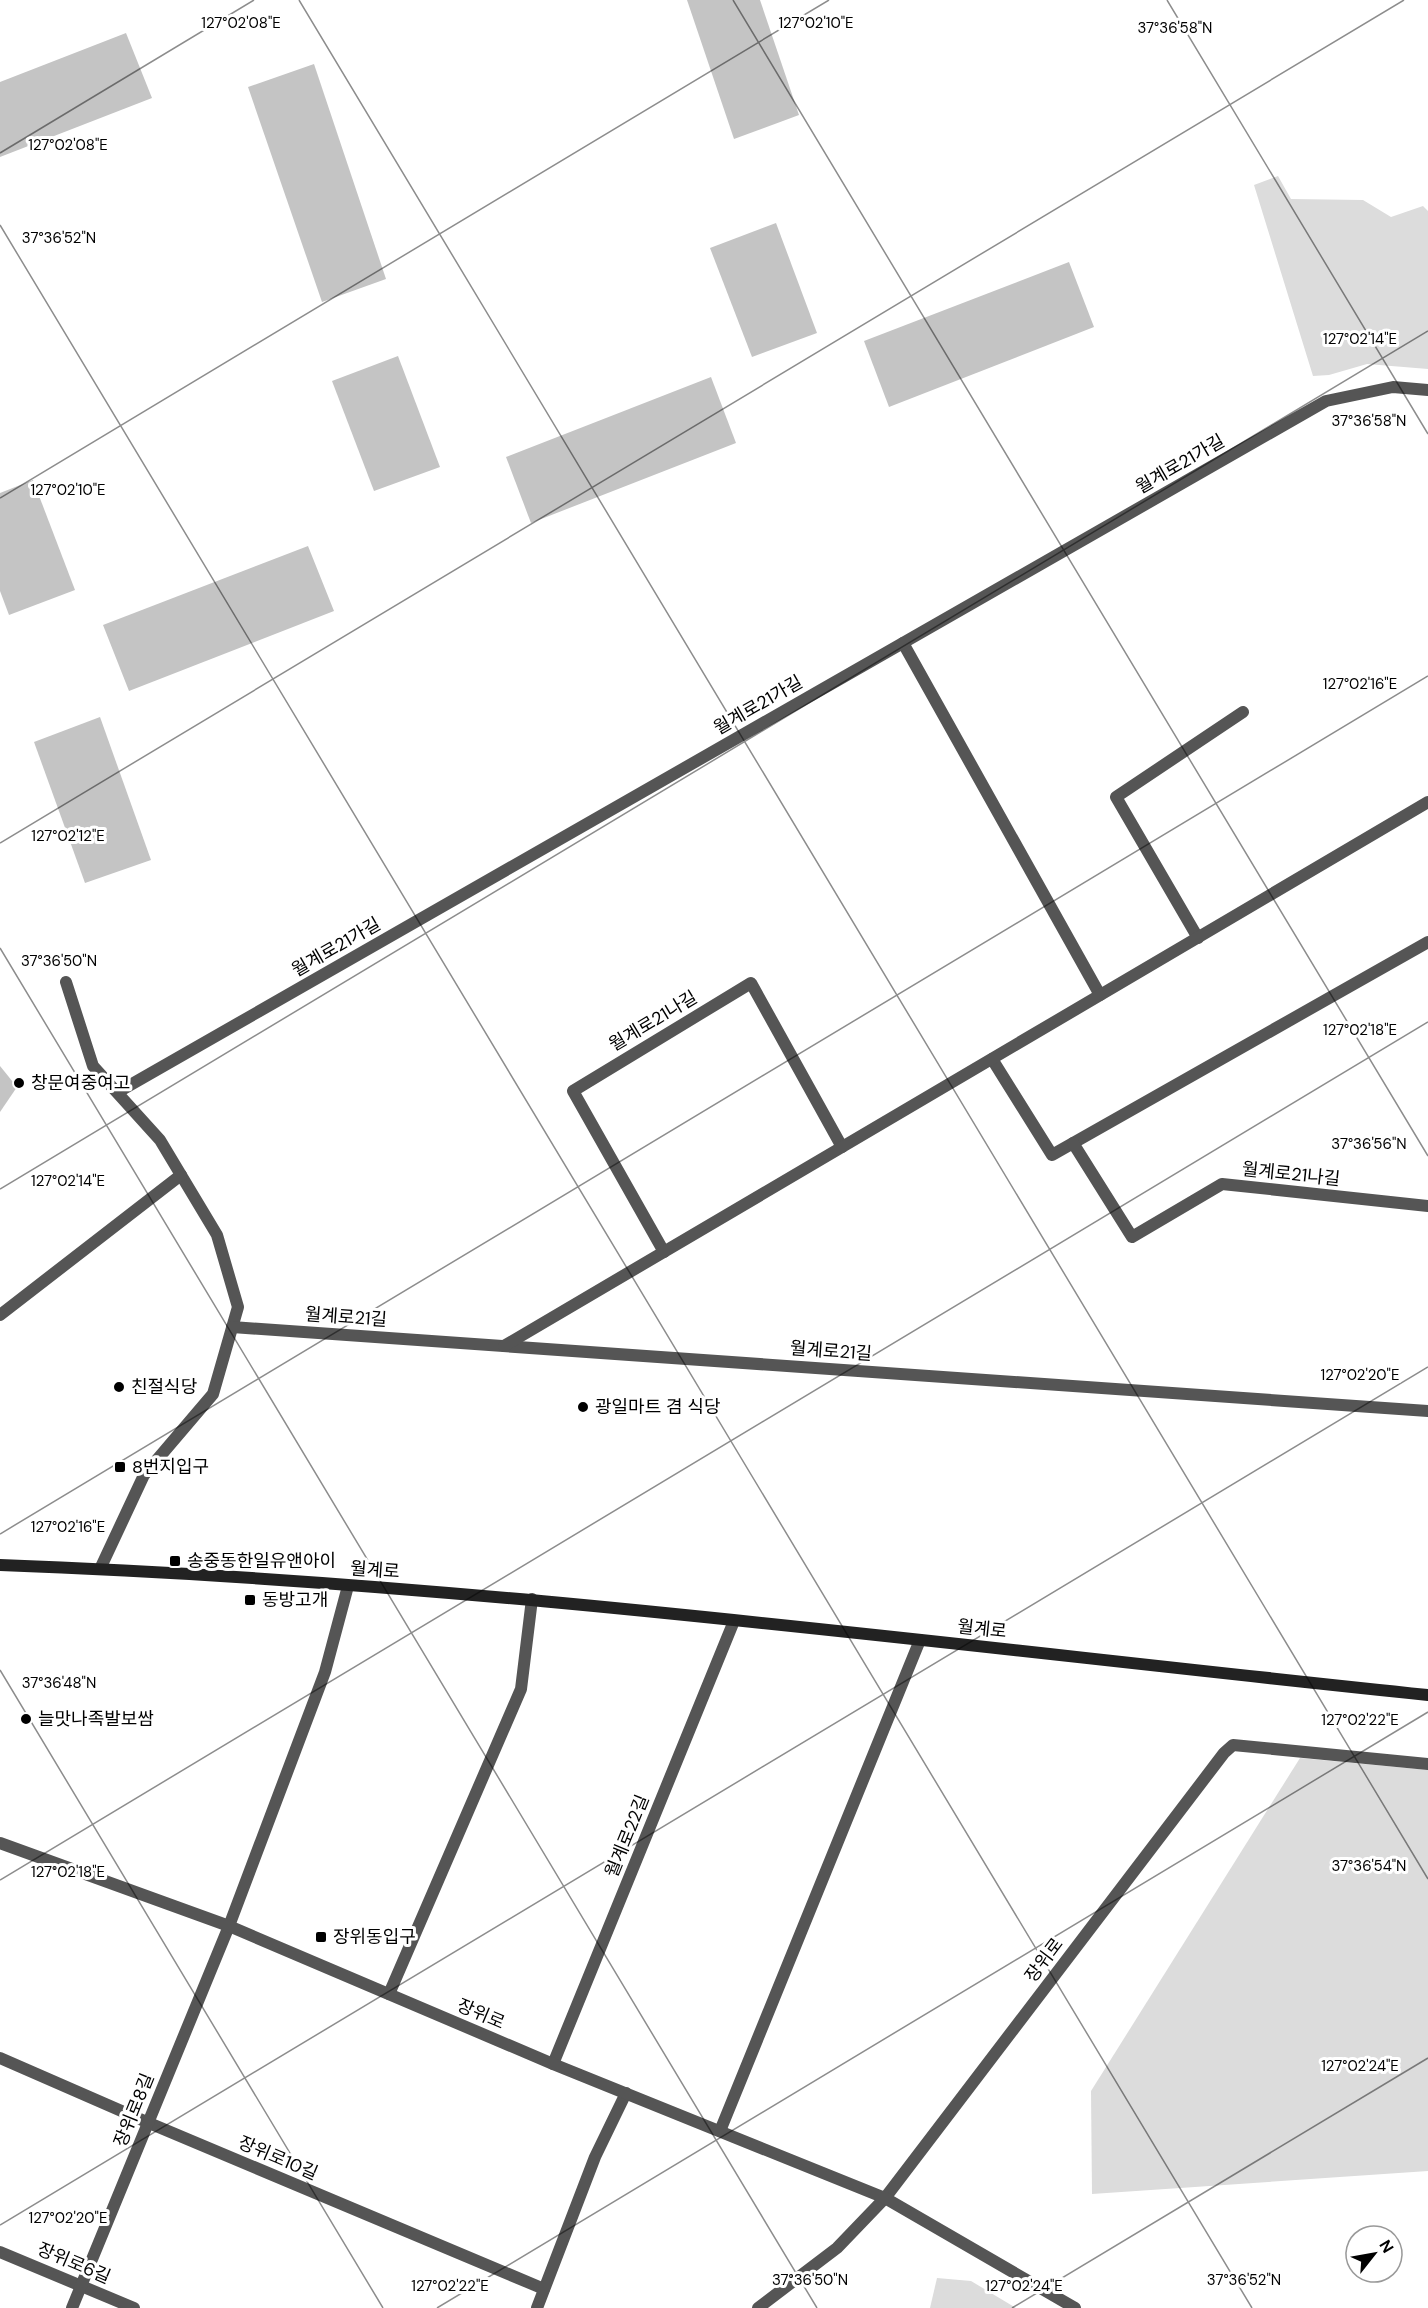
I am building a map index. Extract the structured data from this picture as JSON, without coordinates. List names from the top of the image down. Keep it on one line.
{"streets":{"main road":["월계로"],"street":["월계로21가길","월계로21나길","월계로21길","월계로22길","장위로","장위로8길","장위로10길","장위로6길"]},"crossings":[["월계로","월계로22길"],["월계로22길","장위로"],["장위로","장위로8길"],["장위로8길","장위로10길"],["장위로8길","장위로6길"]],"places":{"other":["창문여중여고","친절식당","광일마트 겸 식당","늘맛나족발보쌈"],"transit":["8번지입구","송중동한일유앤아이","동방고개","장위동입구"]},"north":"top right","coordinates":["127°02'08\"E","127°02'10\"E","37°36'58\"N","37°36'52\"N","127°02'14\"E","127°02'16\"E","127°02'12\"E","37°36'50\"N","127°02'18\"E","37°36'56\"N","127°02'20\"E","37°36'48\"N","127°02'22\"E","37°36'54\"N","127°02'24\"E"]}
